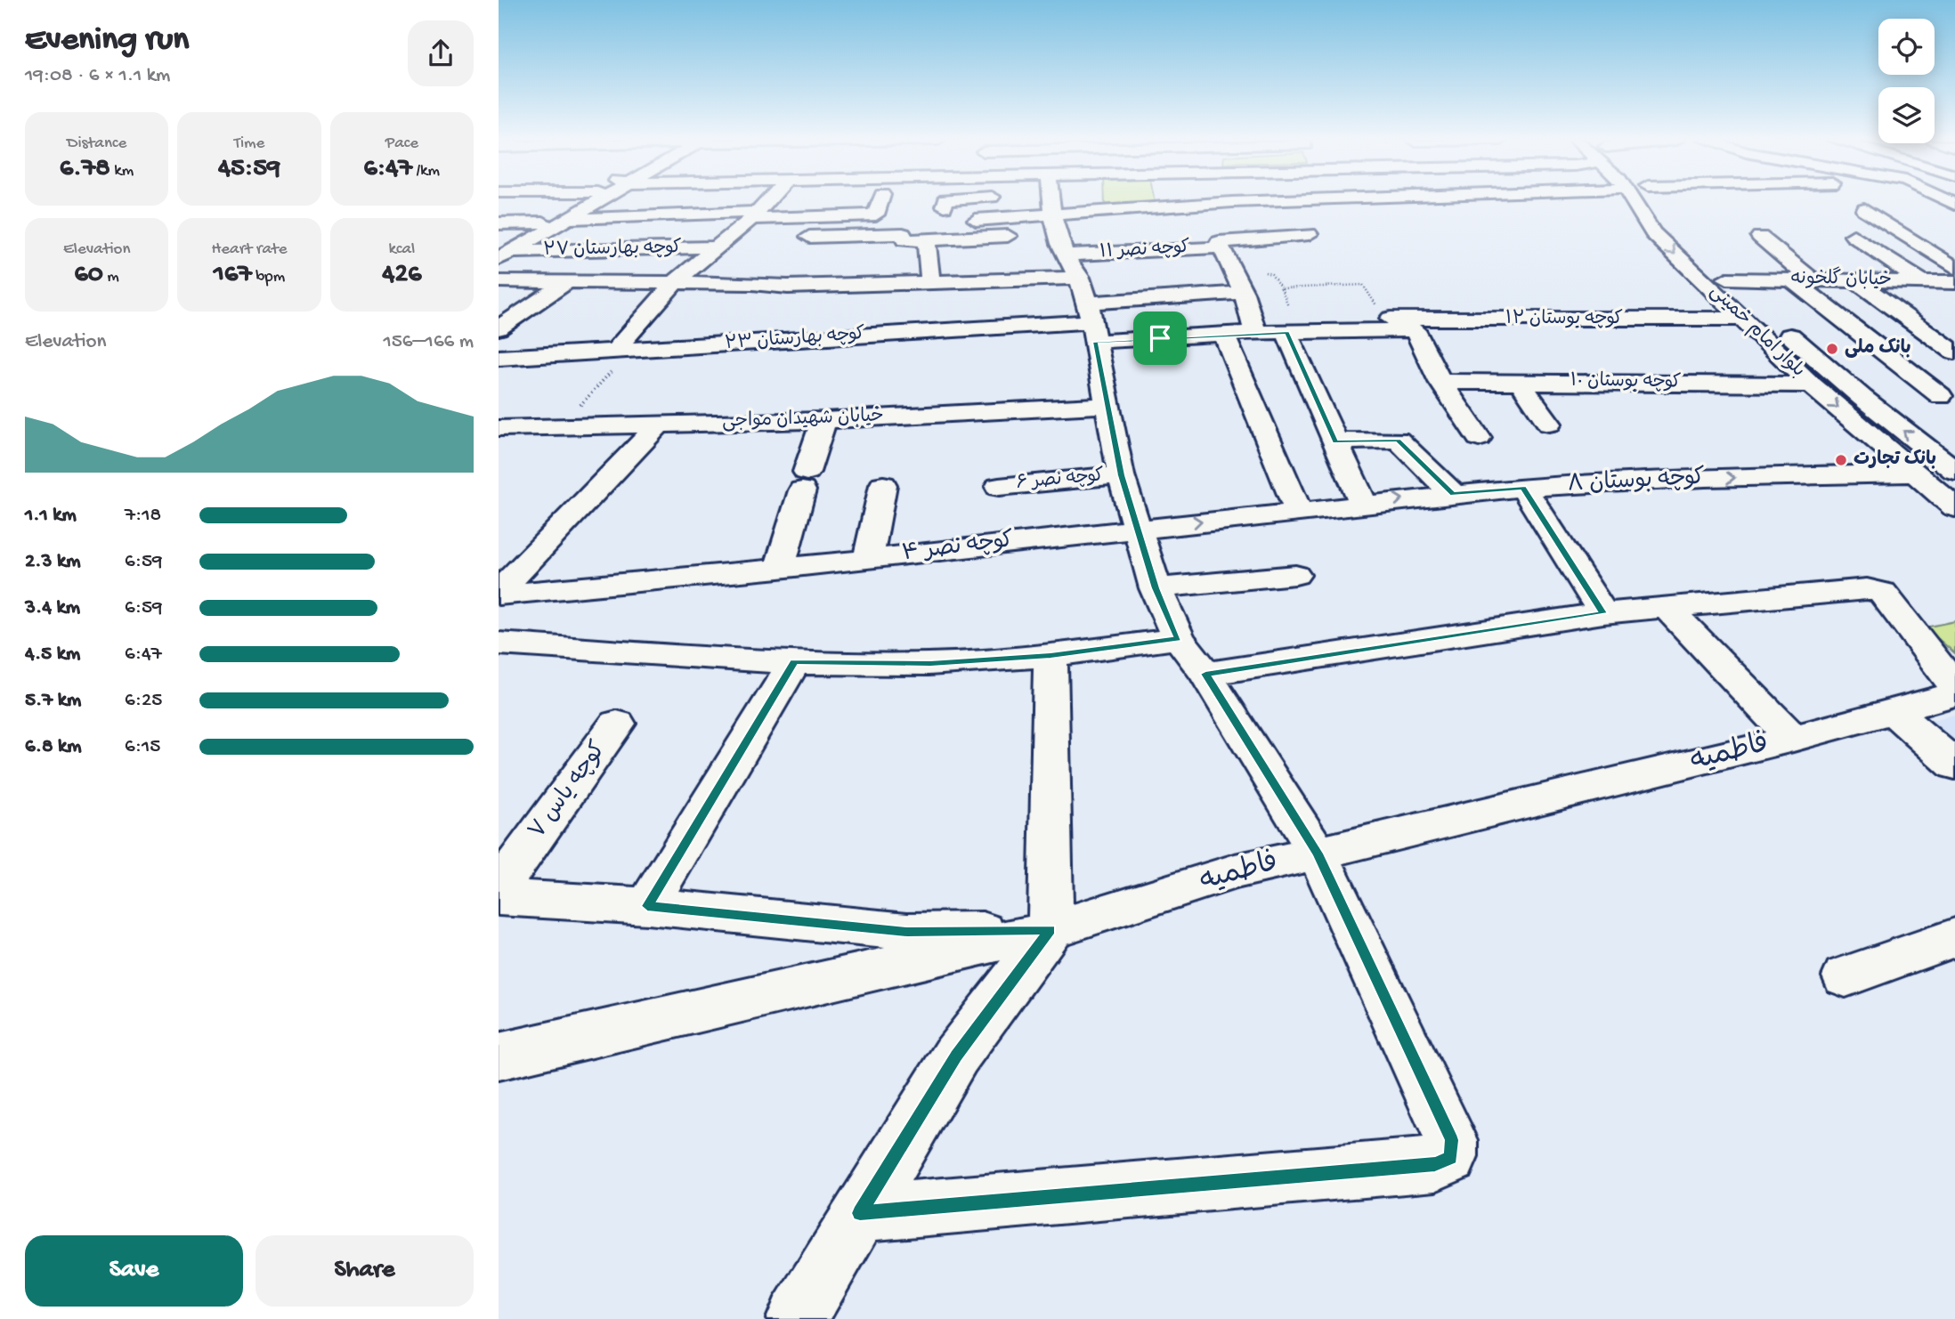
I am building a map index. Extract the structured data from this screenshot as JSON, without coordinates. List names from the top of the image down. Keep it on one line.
{"streets":{"street":["کوچه بهارستان ۲۷","کوچه نصر ۱۱","خیابان گلخونه","کوچه بوستان ۱۲","بلوار امام خمینی","کوچه بهارستان ۲۳","کوچه بوستان ۱۰","خیابان شهیدان مواجی","کوچه نصر ۶","کوچه بوستان ۸","کوچه نصر ۴","فاطمیه","کوچه یاس ۷"]},"crossings":[["کوچه نصر ۱۱","کوچه بهارستان ۲۳"],["خیابان گلخونه","بلوار امام خمینی"],["کوچه بوستان ۱۲","بلوار امام خمینی"],["بلوار امام خمینی","کوچه بوستان ۱۰"],["بلوار امام خمینی","کوچه بوستان ۸"],["کوچه بوستان ۸","کوچه نصر ۴"]],"places":["بانک ملی","بانک تجارت"],"page":{"heading":["Evening run","19:08 · 6 × 1.1 km"],"stats":[["Distance","6.78 km"],["Time","45:59"],["Pace","6:47 /km"],["Elevation","60 m"],["Heart rate","167 bpm"],["kcal","426"]],"chart":["Elevation","156–166 m"],"list":[{"name":"1.1 km","note":"7:18"},{"name":"2.3 km","note":"6:59"},{"name":"3.4 km","note":"6:59"},{"name":"4.5 km","note":"6:47"},{"name":"5.7 km","note":"6:25"},{"name":"6.8 km","note":"6:15"}],"buttons":["Save","Share"]}}
